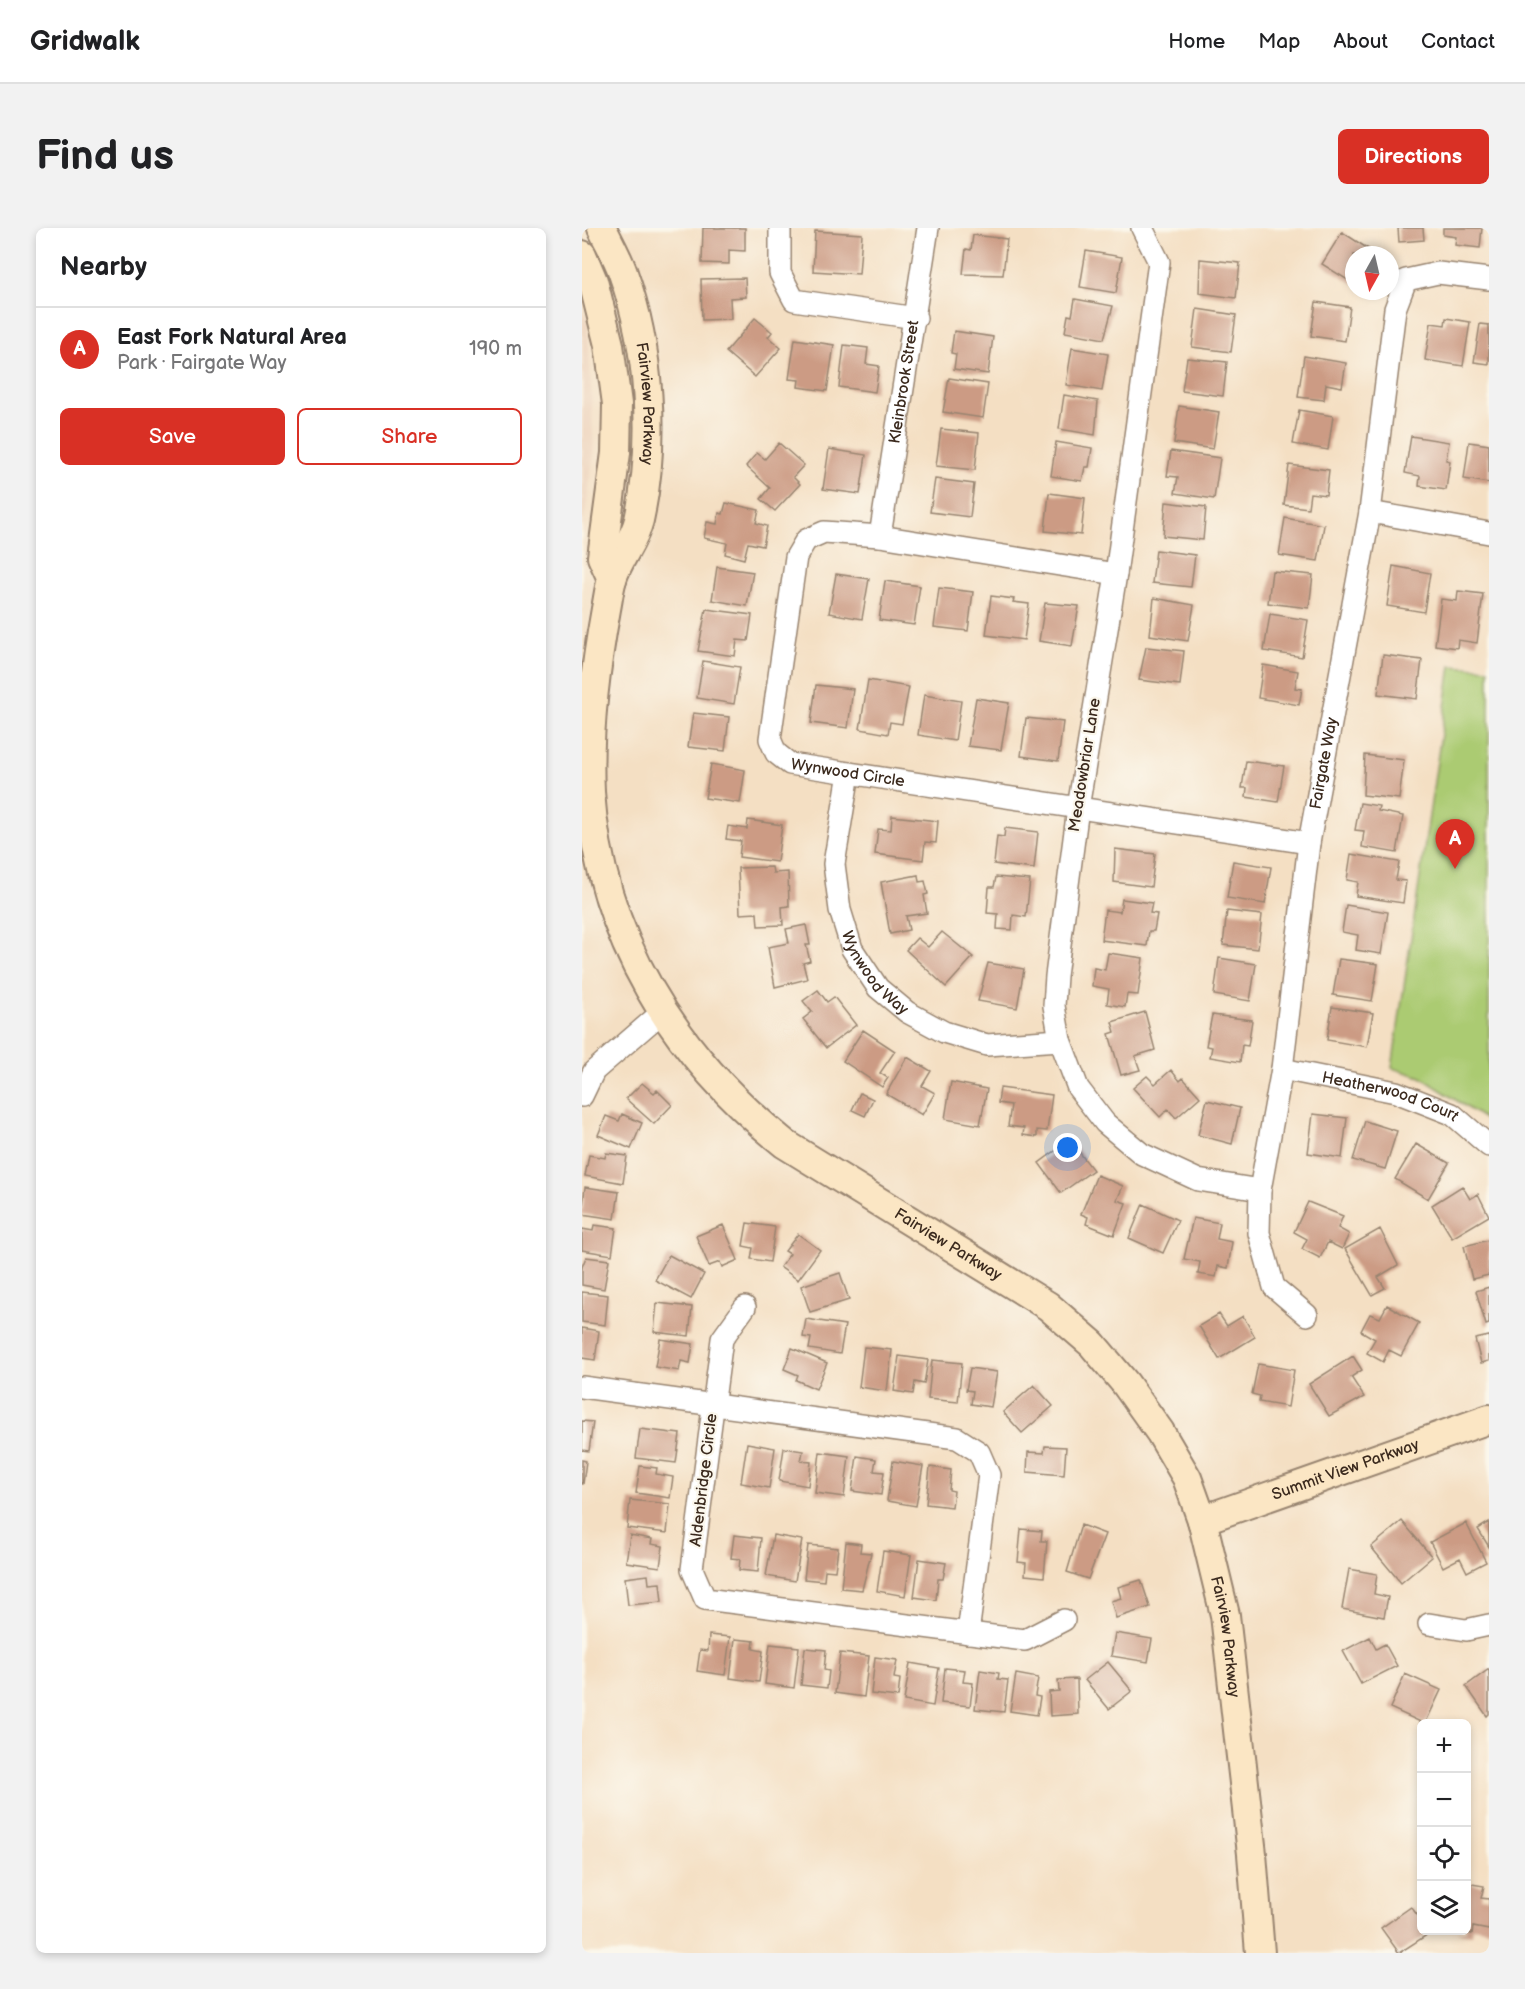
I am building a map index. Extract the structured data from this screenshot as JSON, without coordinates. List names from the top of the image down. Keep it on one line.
{"streets":{"main road":["Fairview Parkway","Summit View Parkway"],"street":["Kleinbrook Street","Fairgate Way","Meadowbriar Lane","Wynwood Circle","Wynwood Way","Heatherwood Court","Aldenbridge Circle"]},"crossings":[["Kleinbrook Street","Wynwood Circle"],["Fairview Parkway","Summit View Parkway"],["Fairgate Way","Meadowbriar Lane"],["Fairgate Way","Wynwood Circle"],["Fairgate Way","Heatherwood Court"],["Meadowbriar Lane","Wynwood Circle"],["Meadowbriar Lane","Wynwood Way"],["Wynwood Circle","Wynwood Way"]],"north":"bottom","page":{"header":"Gridwalk","nav":["Home","Map","About","Contact"],"buttons":["Directions",["Save","Share"]],"title":"Find us","heading":"Nearby","list":[{"mark":"A","name":"East Fork Natural Area","note":"Park · Fairgate Way","value":"190 m"}],"pins":"A","map_buttons":["+","−"]}}
